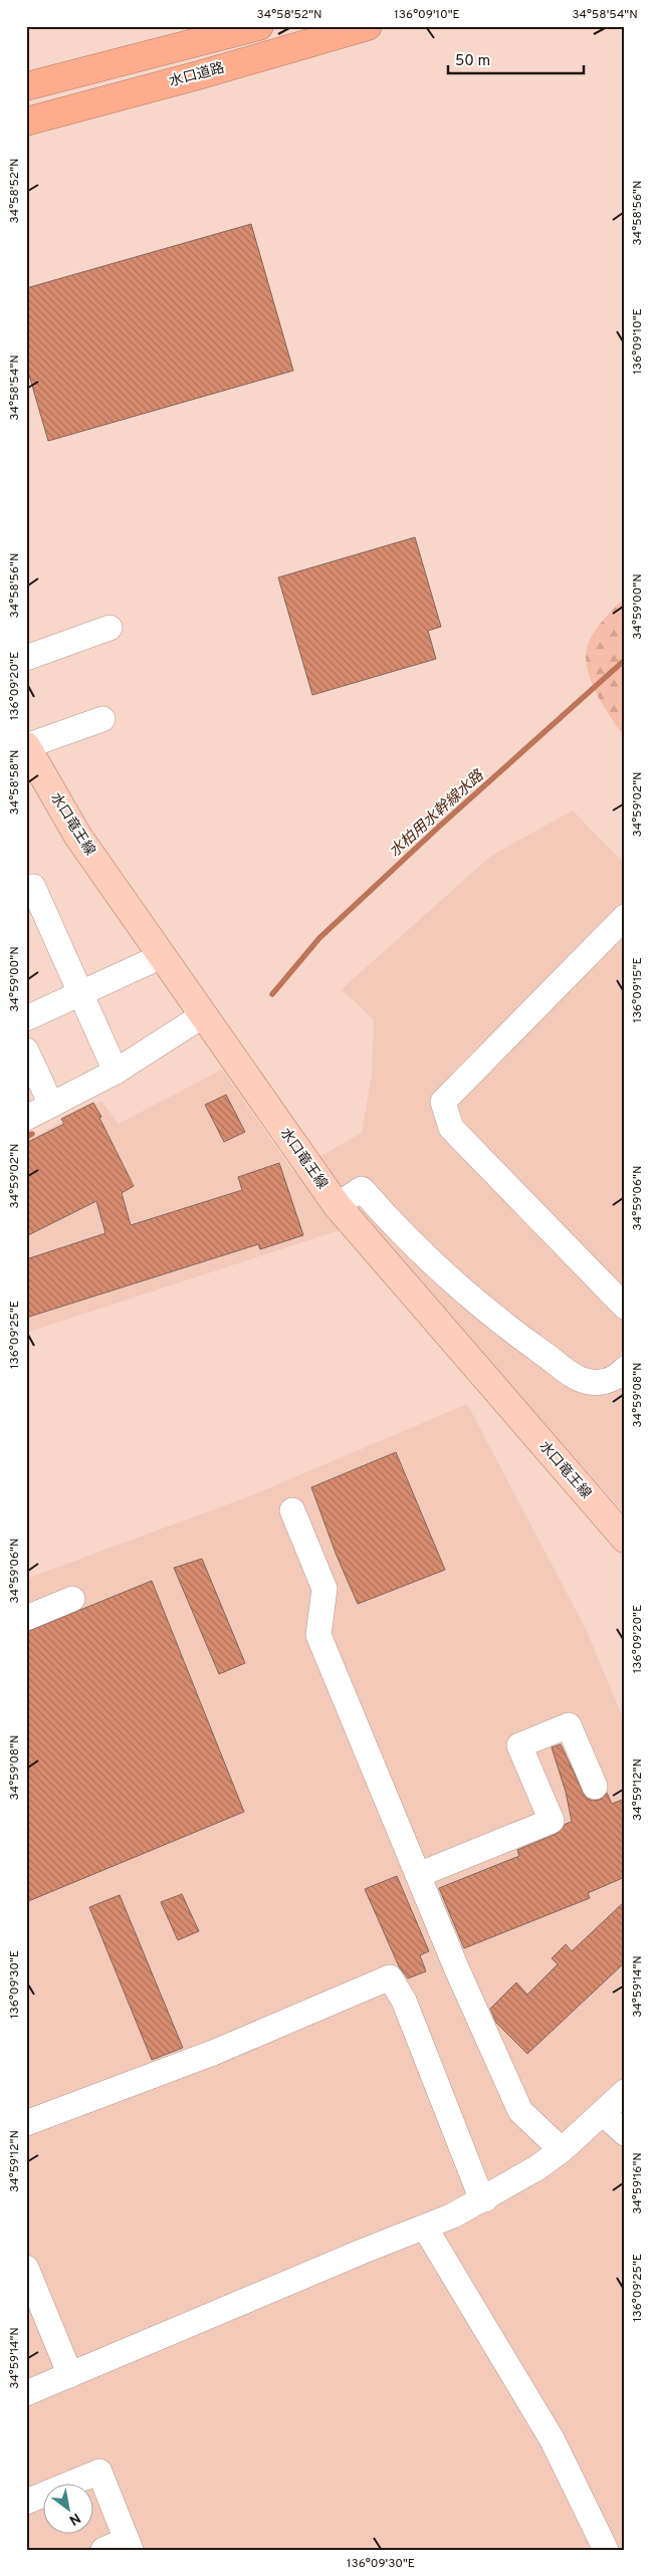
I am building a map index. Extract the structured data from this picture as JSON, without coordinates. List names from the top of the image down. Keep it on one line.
{"streets":{"highway":["水口道路"],"main road":["水口竜王線"]},"water":["水柏用水幹線水路"],"scale_bar":"50 m","north":"bottom right","coordinates":["34°58'52\"N","136°09'10\"E","34°58'54\"N","34°58'56\"N","34°59'00\"N","136°09'20\"E","34°58'58\"N","34°59'02\"N","136°09'15\"E","34°59'06\"N","136°09'25\"E","34°59'08\"N","34°59'12\"N","136°09'30\"E","34°59'14\"N","34°59'16\"N"]}
